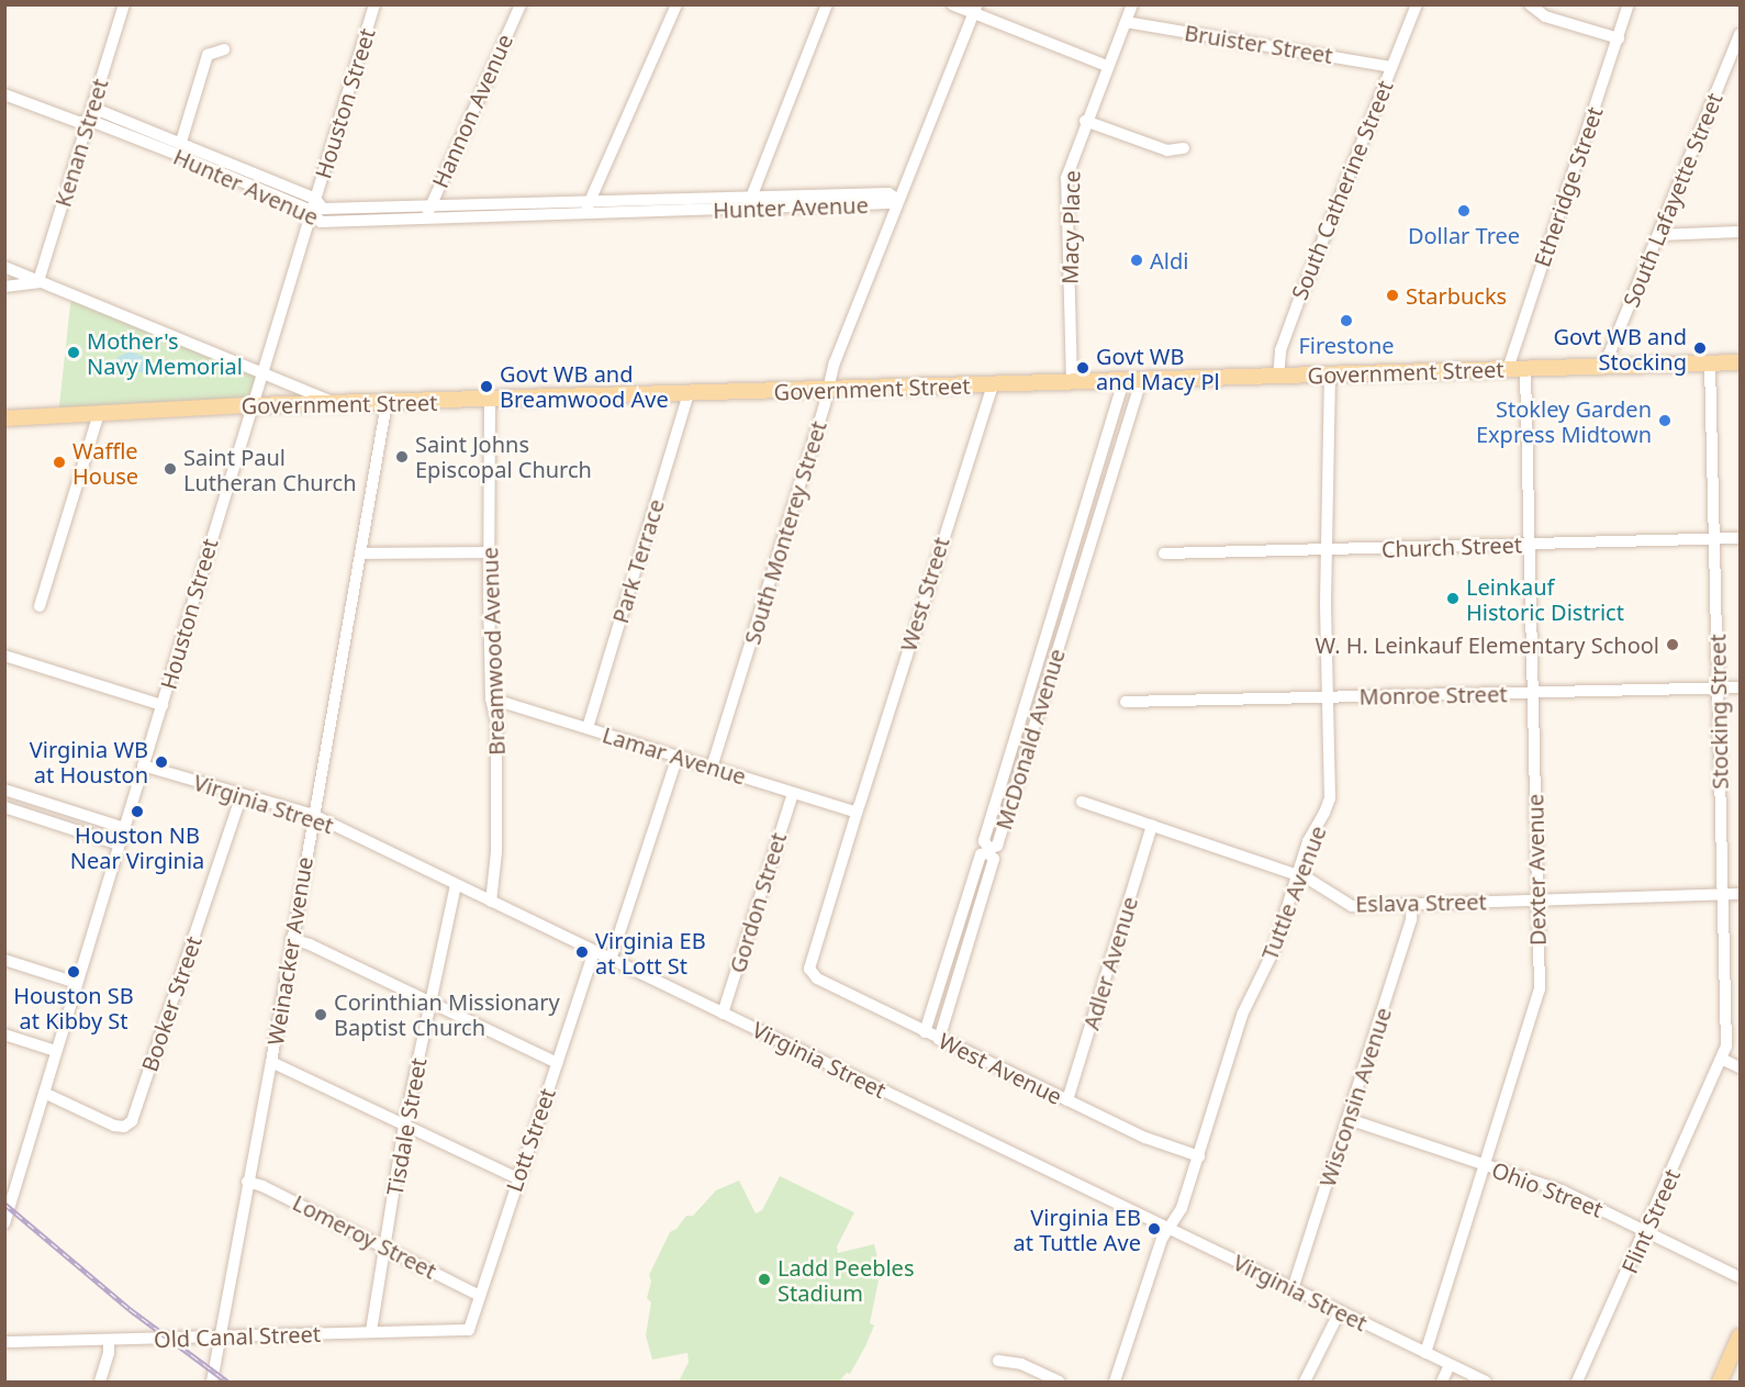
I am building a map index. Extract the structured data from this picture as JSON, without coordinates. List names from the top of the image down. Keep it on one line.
{"streets":{"main road":["Government Street"],"street":["Bruister Street","Houston Street","Hannon Avenue","Kenan Street","Hunter Avenue","Etheridge Street","South Catherine Street","South Lafayette Street","Macy Place","South Monterey Street","Church Street","Park Terrace","West Street","Breamwood Avenue","Monroe Street","Stocking Street","McDonald Avenue","Lamar Avenue","Virginia Street","Dexter Avenue","Tuttle Avenue","Gordon Street","Eslava Street","Weinacker Avenue","Adler Avenue","Booker Street","West Avenue","Wisconsin Avenue","Tisdale Street","Lott Street","Ohio Street","Flint Street","Lomeroy Street","Old Canal Street"]},"crossings":[["Bruister Street","South Catherine Street"],["Bruister Street","Macy Place"],["Houston Street","Hunter Avenue"],["Houston Street","Government Street"],["Houston Street","Virginia Street"],["Houston Street","Booker Street"],["Hannon Avenue","Hunter Avenue"],["Kenan Street","Hunter Avenue"],["Hunter Avenue","South Monterey Street"],["Etheridge Street","Government Street"],["South Catherine Street","Government Street"],["South Lafayette Street","Government Street"],["Macy Place","Government Street"],["Government Street","South Monterey Street"],["Government Street","Park Terrace"],["Government Street","West Street"],["Government Street","Breamwood Avenue"],["Government Street","Stocking Street"],["Government Street","McDonald Avenue"],["Government Street","Dexter Avenue"],["Government Street","Tuttle Avenue"],["Government Street","Weinacker Avenue"],["South Monterey Street","Lamar Avenue"],["Church Street","Stocking Street"],["Church Street","Dexter Avenue"],["Church Street","Tuttle Avenue"],["Park Terrace","Lamar Avenue"],["West Street","Lamar Avenue"],["West Street","West Avenue"],["Breamwood Avenue","Lamar Avenue"],["Breamwood Avenue","Virginia Street"],["Monroe Street","Stocking Street"],["Monroe Street","Dexter Avenue"],["Monroe Street","Tuttle Avenue"],["Stocking Street","Eslava Street"],["Stocking Street","Flint Street"],["McDonald Avenue","West Avenue"],["Lamar Avenue","Gordon Street"],["Virginia Street","Dexter Avenue"],["Virginia Street","Tuttle Avenue"],["Virginia Street","Gordon Street"],["Virginia Street","Weinacker Avenue"],["Virginia Street","Booker Street"],["Virginia Street","Wisconsin Avenue"],["Virginia Street","Tisdale Street"],["Virginia Street","Lott Street"],["Dexter Avenue","Eslava Street"],["Dexter Avenue","Ohio Street"],["Tuttle Avenue","Eslava Street"],["Tuttle Avenue","West Avenue"],["Eslava Street","Adler Avenue"],["Eslava Street","Wisconsin Avenue"],["Weinacker Avenue","Lomeroy Street"],["Weinacker Avenue","Old Canal Street"],["Adler Avenue","West Avenue"],["Wisconsin Avenue","Ohio Street"],["Tisdale Street","Lomeroy Street"],["Tisdale Street","Old Canal Street"],["Lott Street","Lomeroy Street"],["Lott Street","Old Canal Street"],["Ohio Street","Flint Street"]],"places":["Dollar Tree","Aldi","Starbucks","Firestone","Govt WB and Stocking","Mother's Navy Memorial","Govt WB and Macy Pl","Govt WB and Breamwood Ave","Stokley Garden Express Midtown","Saint Johns Episcopal Church","Waffle House","Saint Paul Lutheran Church","Leinkauf Historic District","W. H. Leinkauf Elementary School","Virginia WB at Houston","Houston NB Near Virginia","Virginia EB at Lott St","Houston SB at Kibby St","Corinthian Missionary Baptist Church","Virginia EB at Tuttle Ave","Ladd Peebles Stadium"]}
